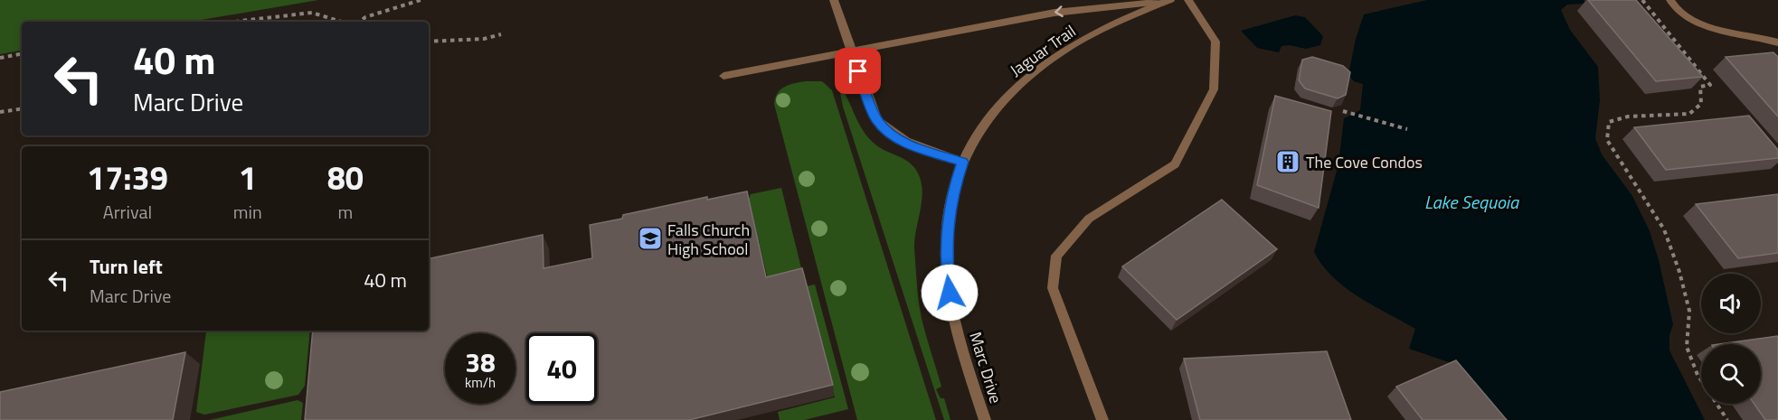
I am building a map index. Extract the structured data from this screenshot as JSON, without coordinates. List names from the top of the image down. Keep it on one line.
{"streets":{"street":["Jaguar Trail","Marc Drive"]},"crossings":[["Jaguar Trail","Marc Drive"]],"water":["Lake Sequoia"],"places":{"building":["The Cove Condos"],"school or university":["Falls Church High School"]},"page":{"turn":["40 m","Marc Drive"],"eta":["17:39","Arrival","1","min","80","m"],"list":[{"name":"Turn left","note":"Marc Drive","value":"40 m"}],"speed":"38 km/h","limit":"40"}}
